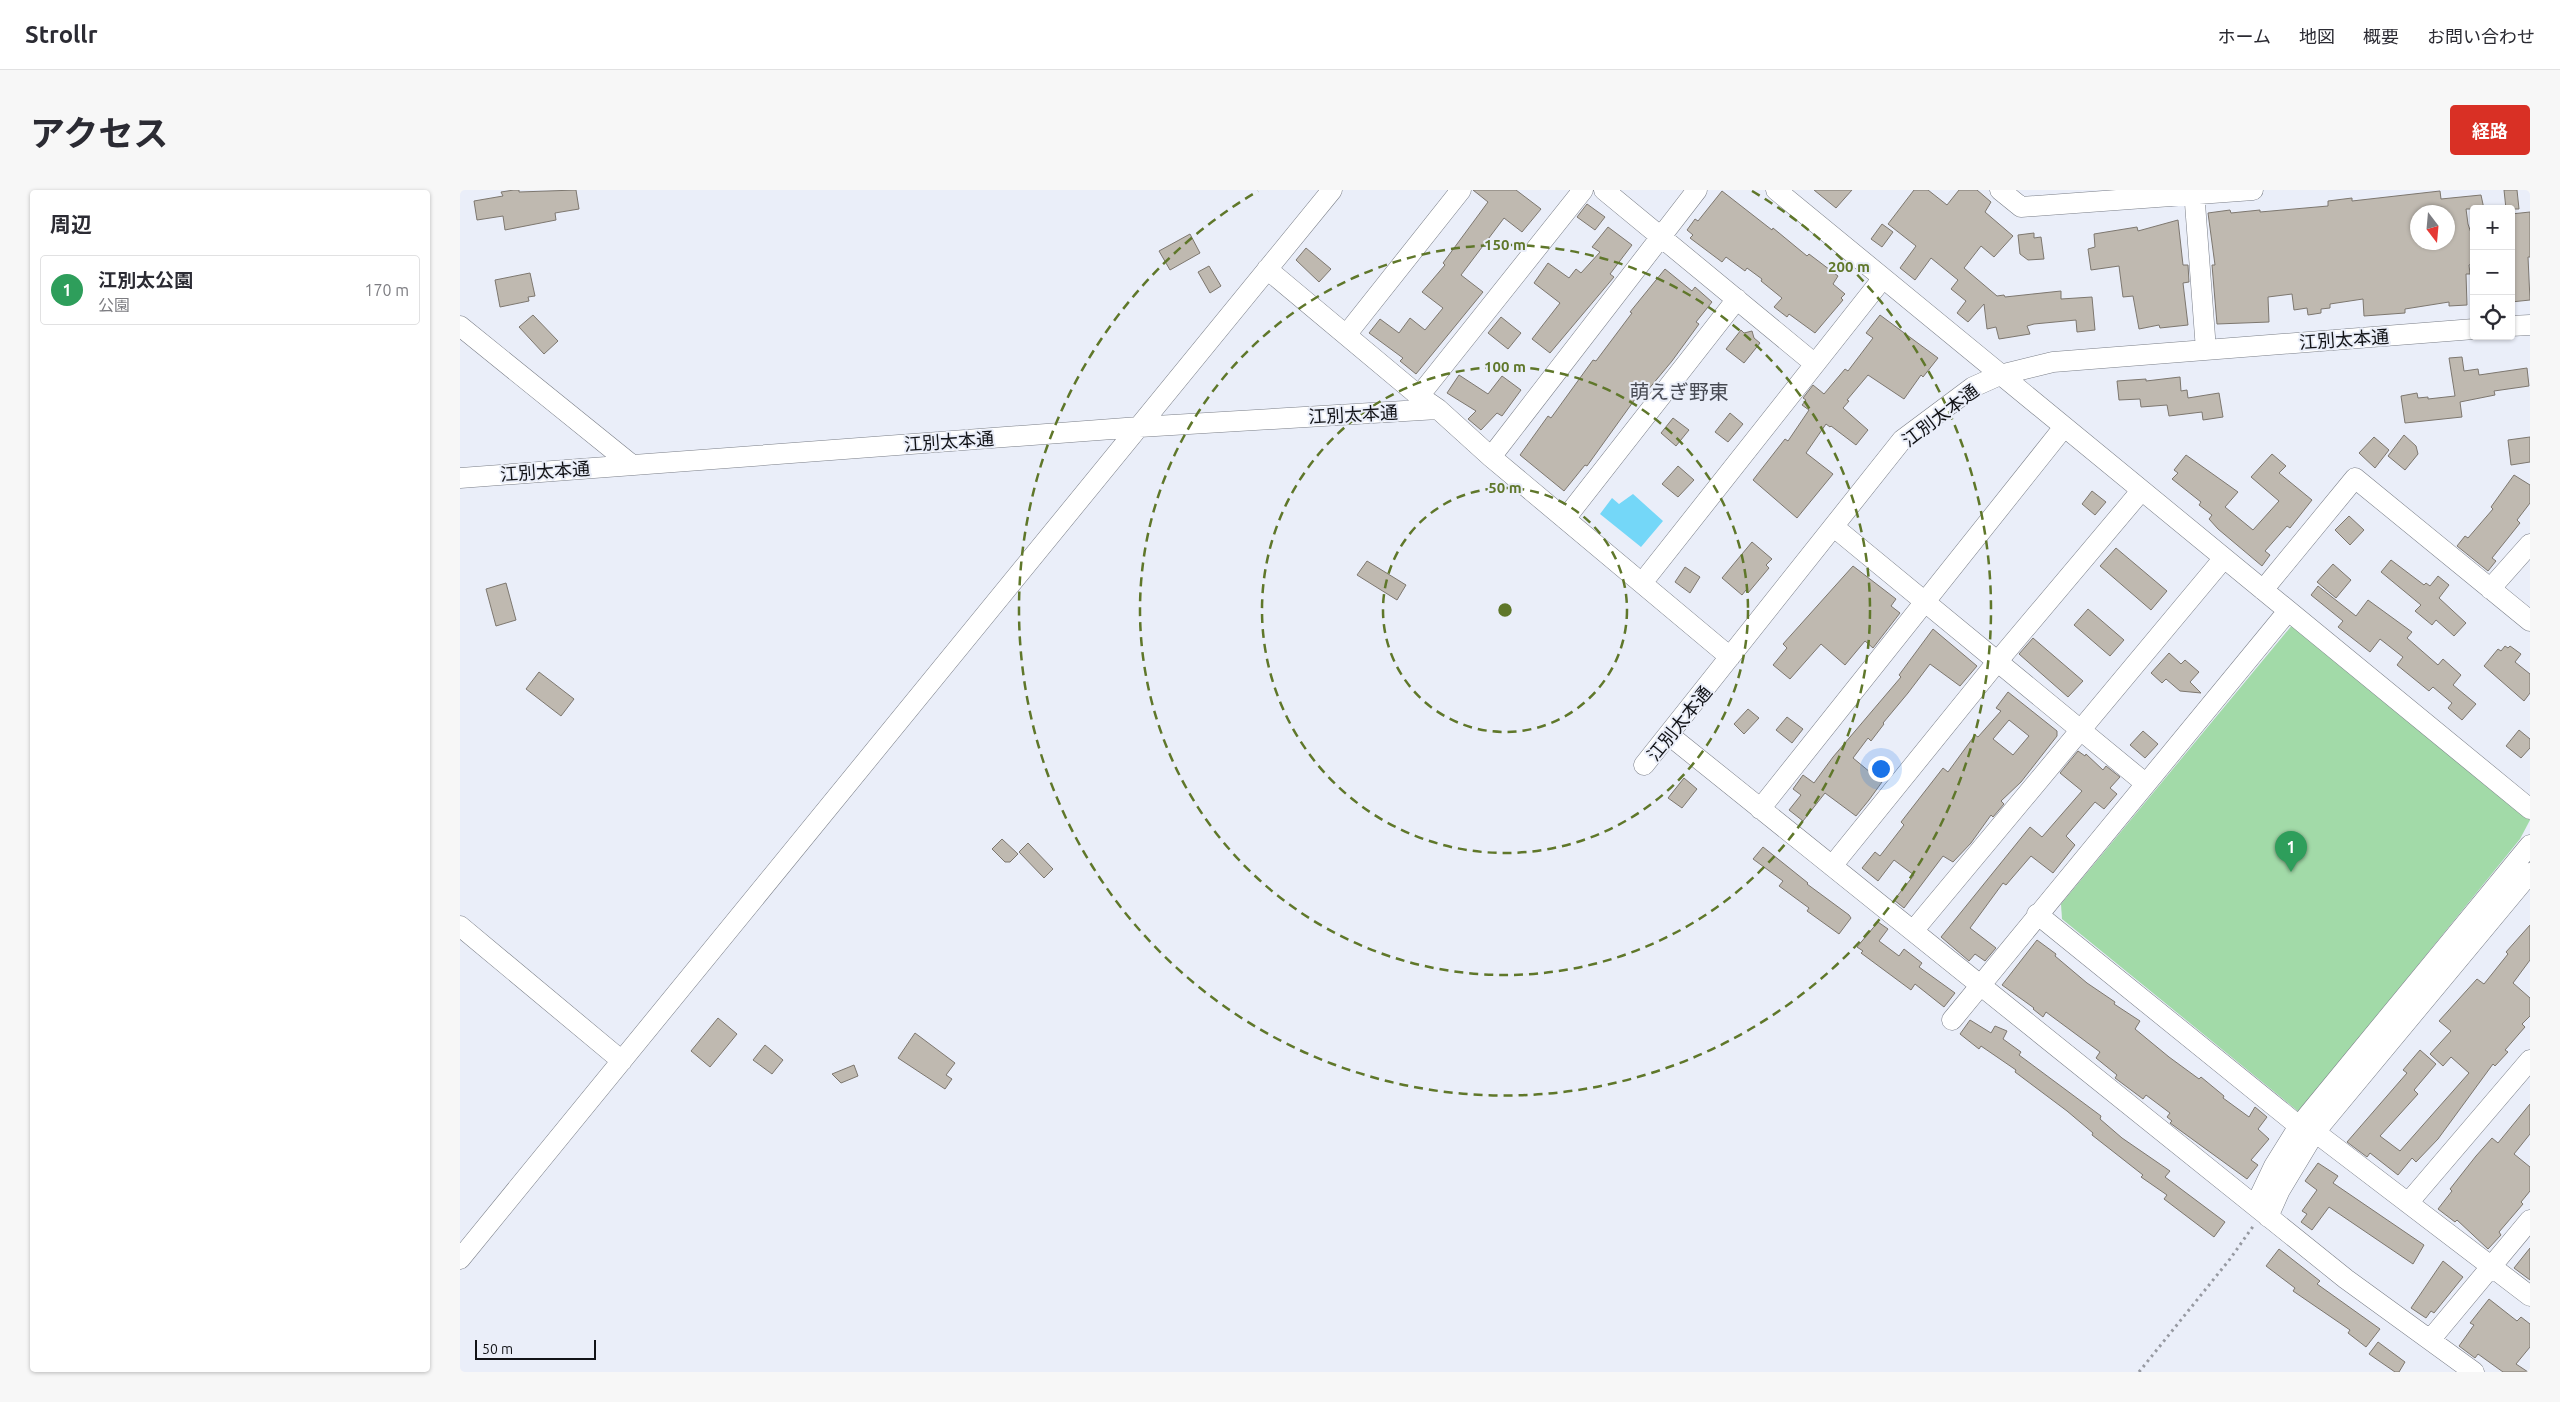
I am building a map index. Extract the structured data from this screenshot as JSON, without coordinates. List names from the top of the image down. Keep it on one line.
{"streets":{"street":["江別太本通"]},"districts":["萌えぎ野東"],"scale_bar":"50 m","north":"bottom","page":{"header":"Strollr","nav":["ホーム","地図","概要","お問い合わせ"],"title":"アクセス","buttons":"経路","heading":"周辺","map_buttons":["+","−"],"list":[{"mark":"1","name":"江別太公園","note":"公園","value":"170 m"}],"pins":"1","scale":"50 m"},"rings":["150 m","200 m","100 m","50 m"]}
